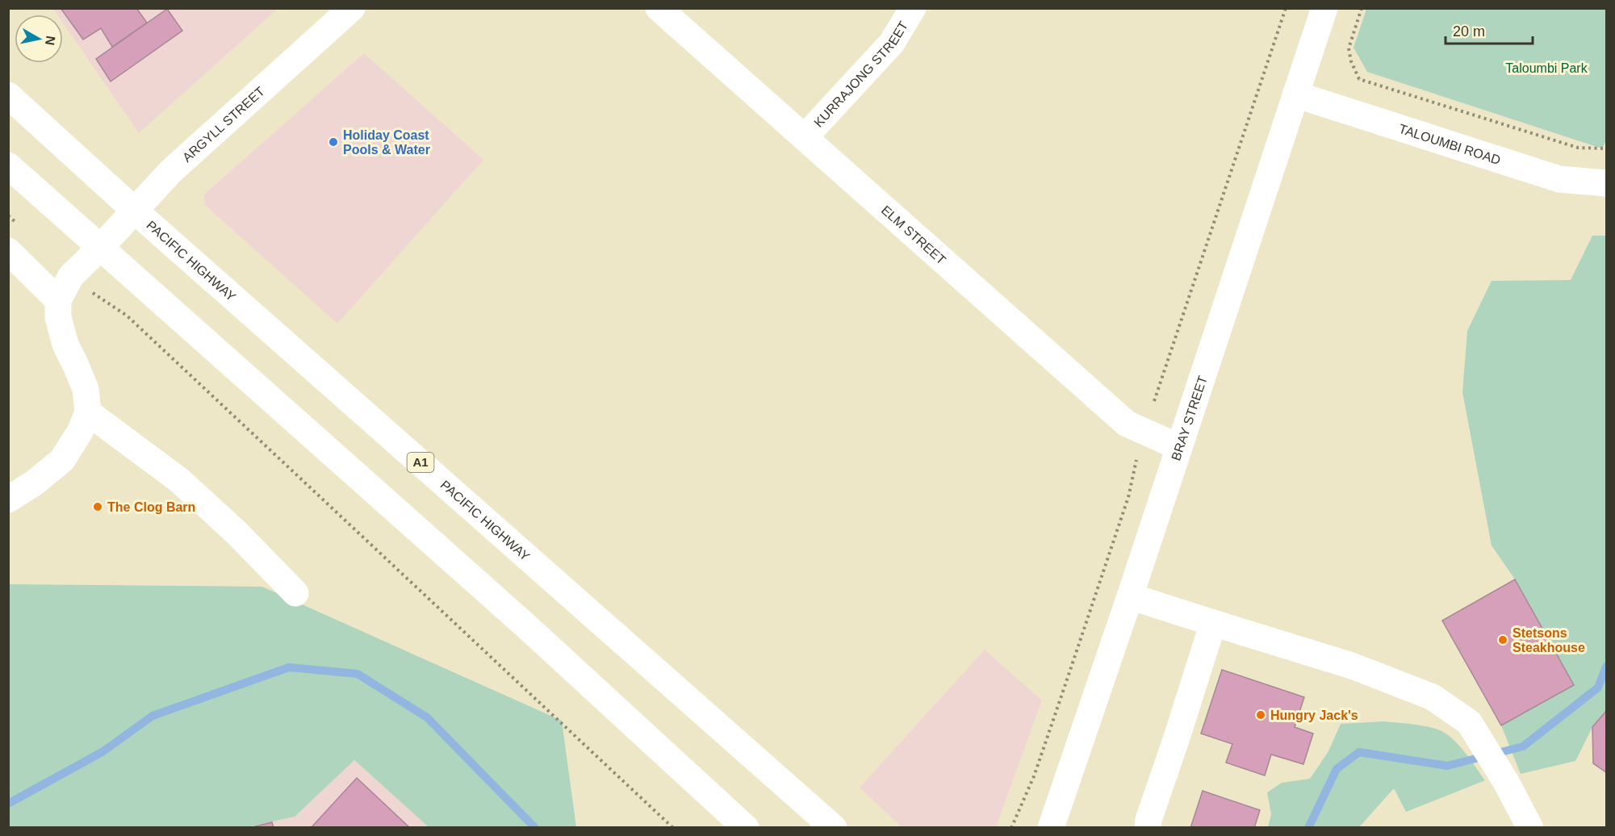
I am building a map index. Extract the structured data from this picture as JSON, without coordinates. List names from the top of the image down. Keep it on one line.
{"streets":{"main road":["KURRAJONG STREET","ARGYLL STREET","TALOUMBI ROAD","ELM STREET","PACIFIC HIGHWAY","BRAY STREET","A1"]},"crossings":[["KURRAJONG STREET","ELM STREET"],["ARGYLL STREET","PACIFIC HIGHWAY"],["TALOUMBI ROAD","BRAY STREET"],["ELM STREET","BRAY STREET"]],"parks":["Taloumbi Park"],"places":["Holiday Coast Pools & Water","The Clog Barn","Stetsons Steakhouse","Hungry Jack's"],"scale_bar":"20 m","north":"right"}
